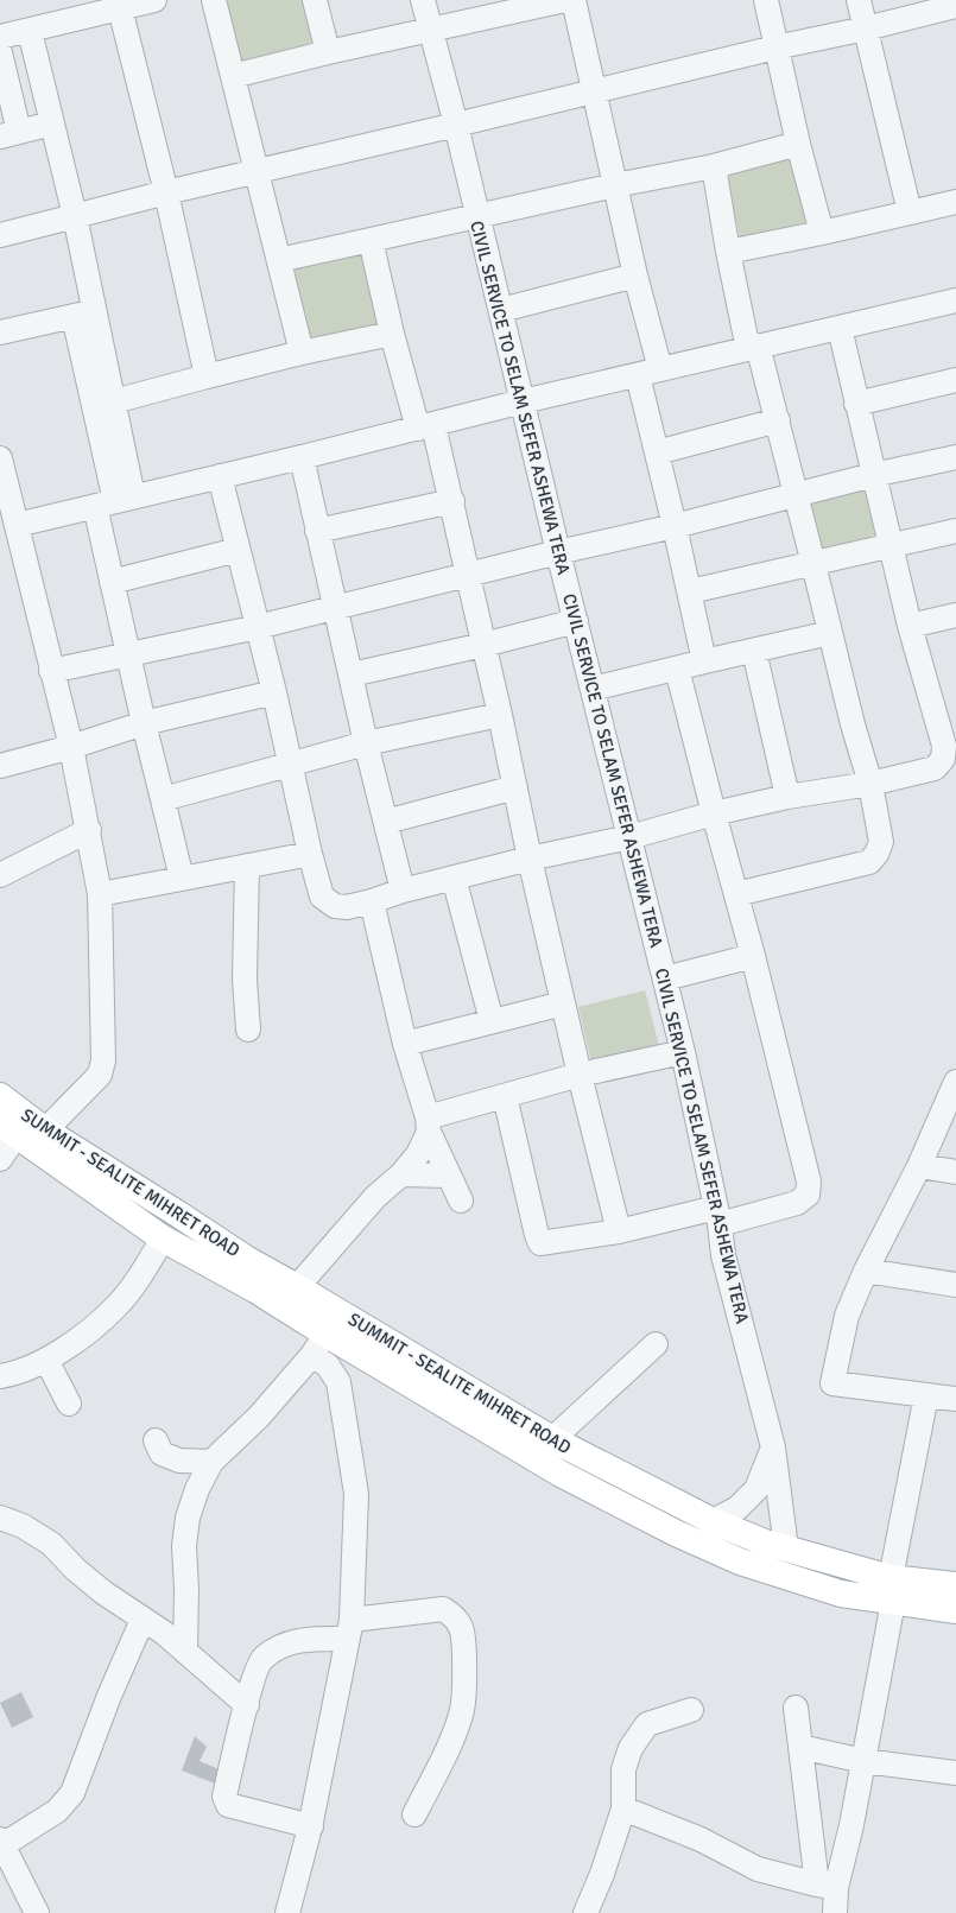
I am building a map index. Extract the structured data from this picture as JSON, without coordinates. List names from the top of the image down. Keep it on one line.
{"streets":{"main road":["SUMMIT - SEALITE MIHRET ROAD"],"street":["CIVIL SERVICE TO SELAM SEFER ASHEWA TERA"]},"crossings":[["CIVIL SERVICE TO SELAM SEFER ASHEWA TERA","SUMMIT - SEALITE MIHRET ROAD"]]}
